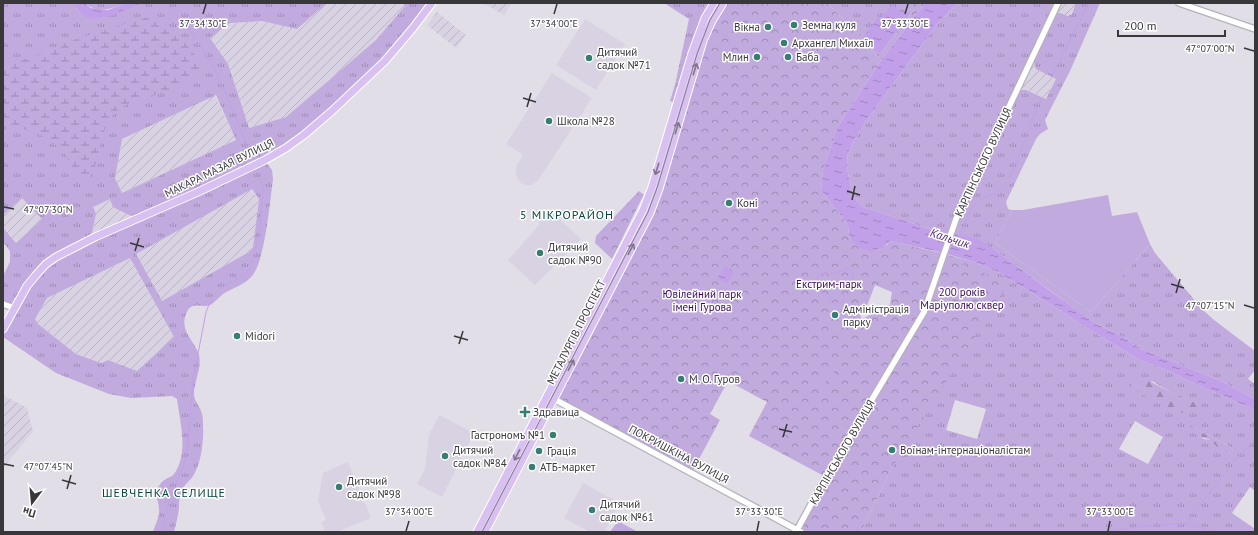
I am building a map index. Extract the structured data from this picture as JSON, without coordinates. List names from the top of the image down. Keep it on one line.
{"streets":{"main road":["МАКАРА МАЗАЯ ВУЛИЦЯ","МЕТАЛУРГІВ ПРОСПЕКТ"],"street":["КАРПІНСЬКОГО ВУЛИЦЯ","ПОКРИШКІНА ВУЛИЦЯ"]},"crossings":[["КАРПІНСЬКОГО ВУЛИЦЯ","ПОКРИШКІНА ВУЛИЦЯ"],["МЕТАЛУРГІВ ПРОСПЕКТ","ПОКРИШКІНА ВУЛИЦЯ"]],"districts":["5 МІКРОРАЙОН","ШЕВЧЕНКА СЕЛИЩЕ"],"water":["Кальчик"],"parks":["Екстрим-парк","200 років Маріуполю сквер","Ювілейний парк імені Гурова"],"places":{"other":["Земна куля","Вікна","Архангел Михаїл","Млин","Баба","Дитячий садок №71","Школа №28","Коні","Дитячий садок №90","Адміністрація парку","Midori","М. О. Гуров","Гастрономъ №1","Воїнам-інтернаціоналістам","Грація","Дитячий садок №84","АТБ-маркет","Дитячий садок №98","Дитячий садок №61"],"health":["Здравица"]},"scale_bar":"200 m","north":"bottom","coordinates":["37°34'30\"E","37°34'00\"E","37°33'30\"E","47°07'00\"N","47°07'30\"N","47°07'15\"N","47°07'45\"N","37°33'00\"E"]}
